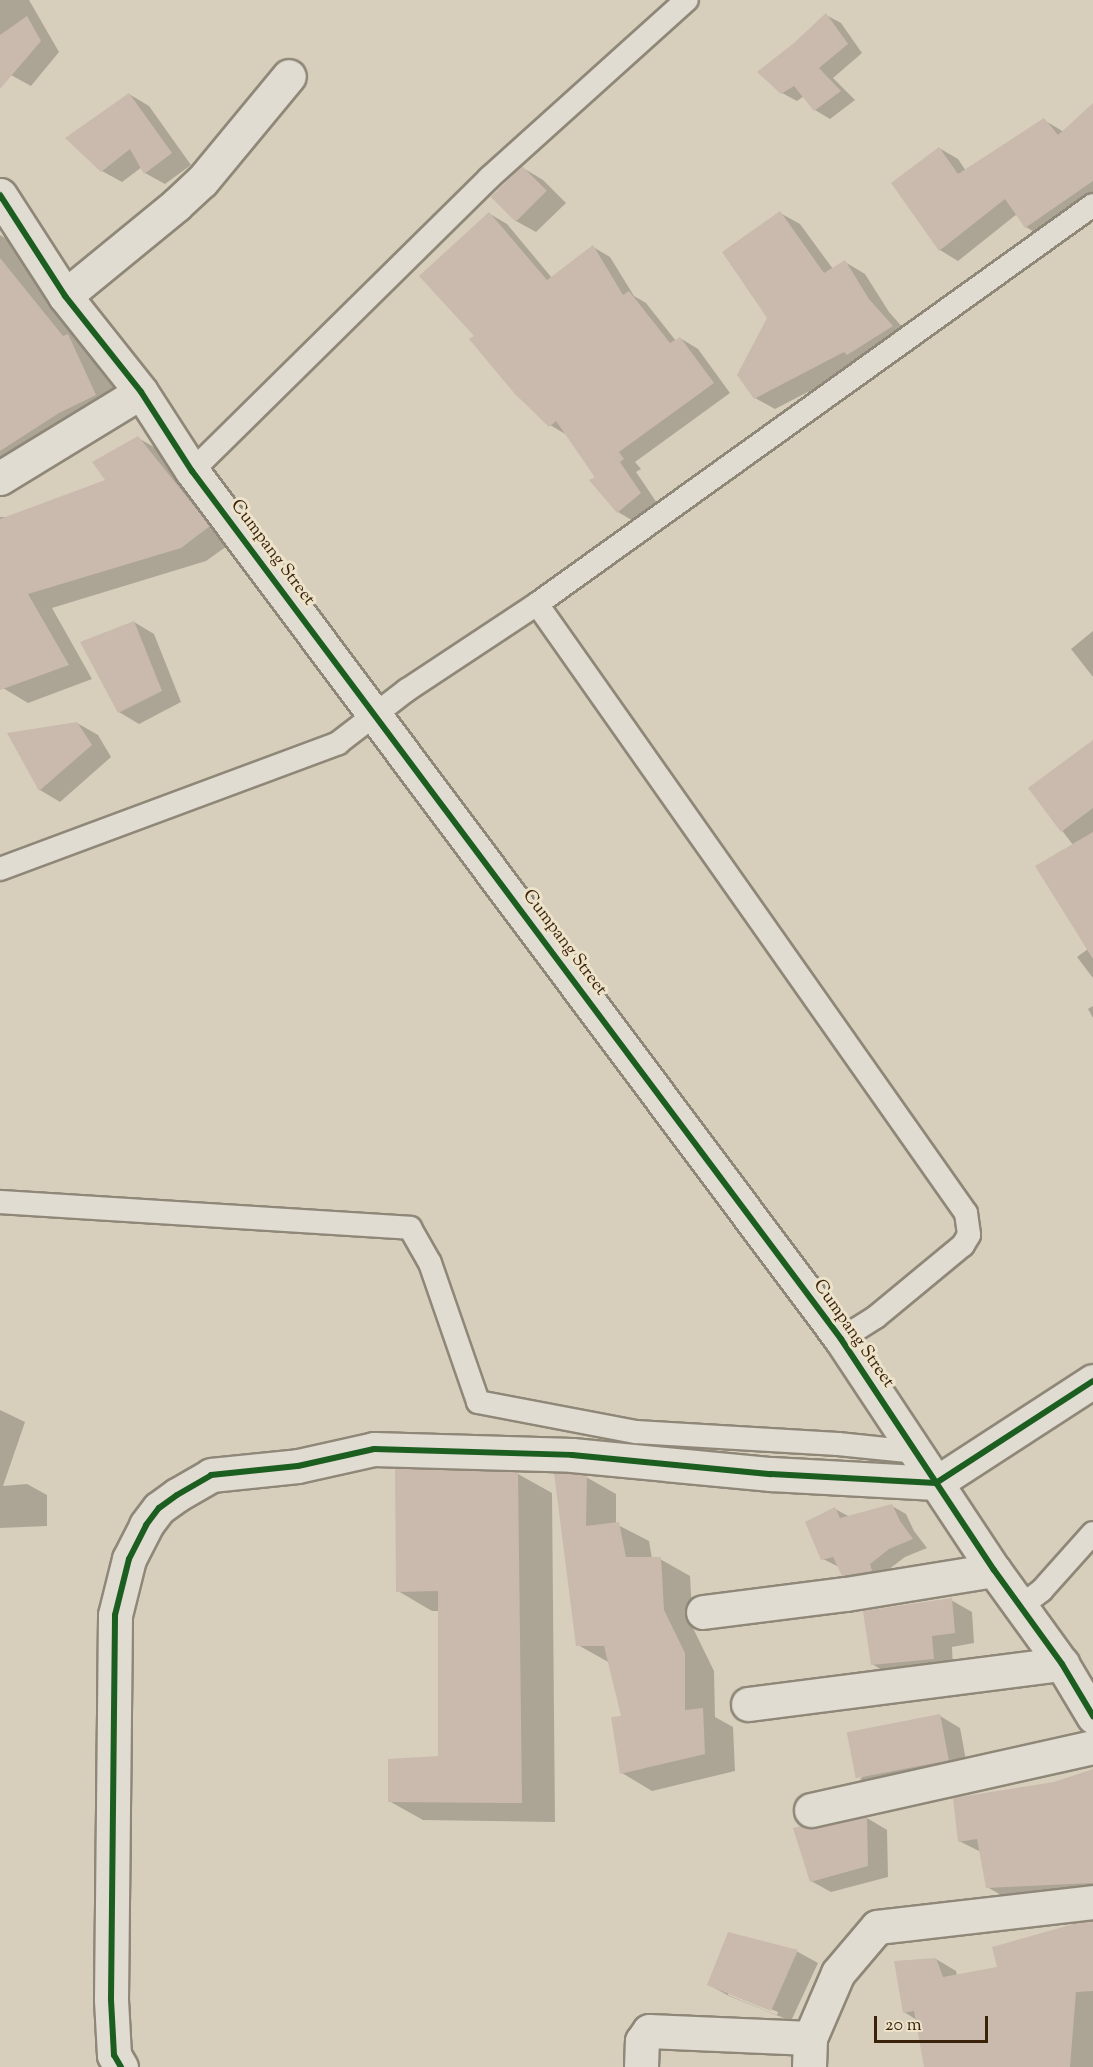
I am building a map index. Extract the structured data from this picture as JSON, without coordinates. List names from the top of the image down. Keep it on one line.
{"streets":{"street":["Cumpang Street"]},"scale_bar":"20 m"}
